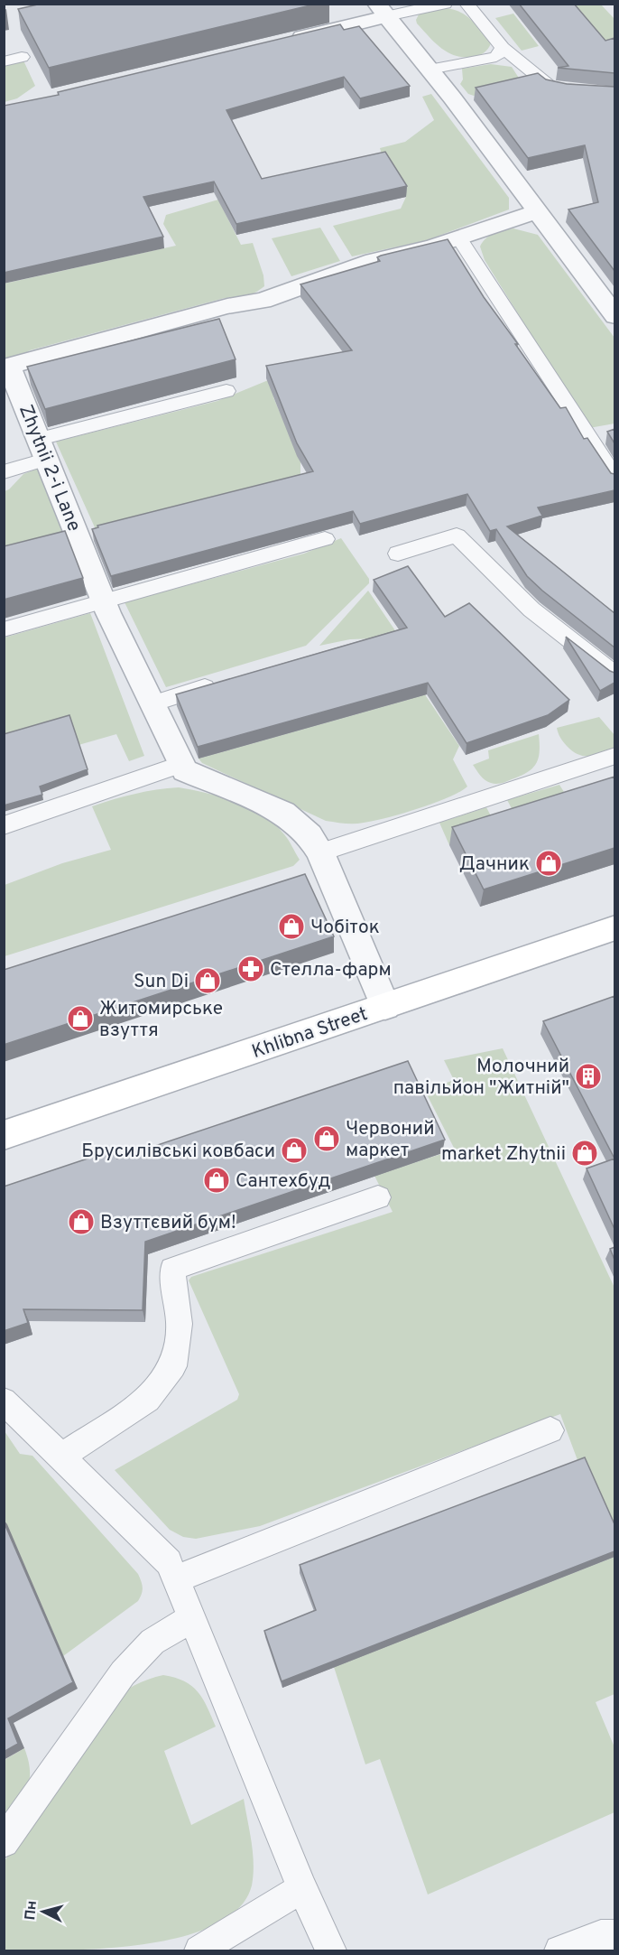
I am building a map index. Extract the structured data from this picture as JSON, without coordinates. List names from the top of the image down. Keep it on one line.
{"streets":{"street":["Zhytnii 2-i Lane","Khlibna Street"]},"crossings":[["Zhytnii 2-i Lane","Khlibna Street"]],"places":{"shop":["Дачник","Чобіток","Sun Di","Житомирське взуття","Червоний маркет","Брусилівські ковбаси","market Zhytnii","Сантехбуд","Взуттєвий бум!"],"pharmacy":["Стелла-фарм"],"building":["Молочний павільйон \"Житній\""]},"north":"left"}
